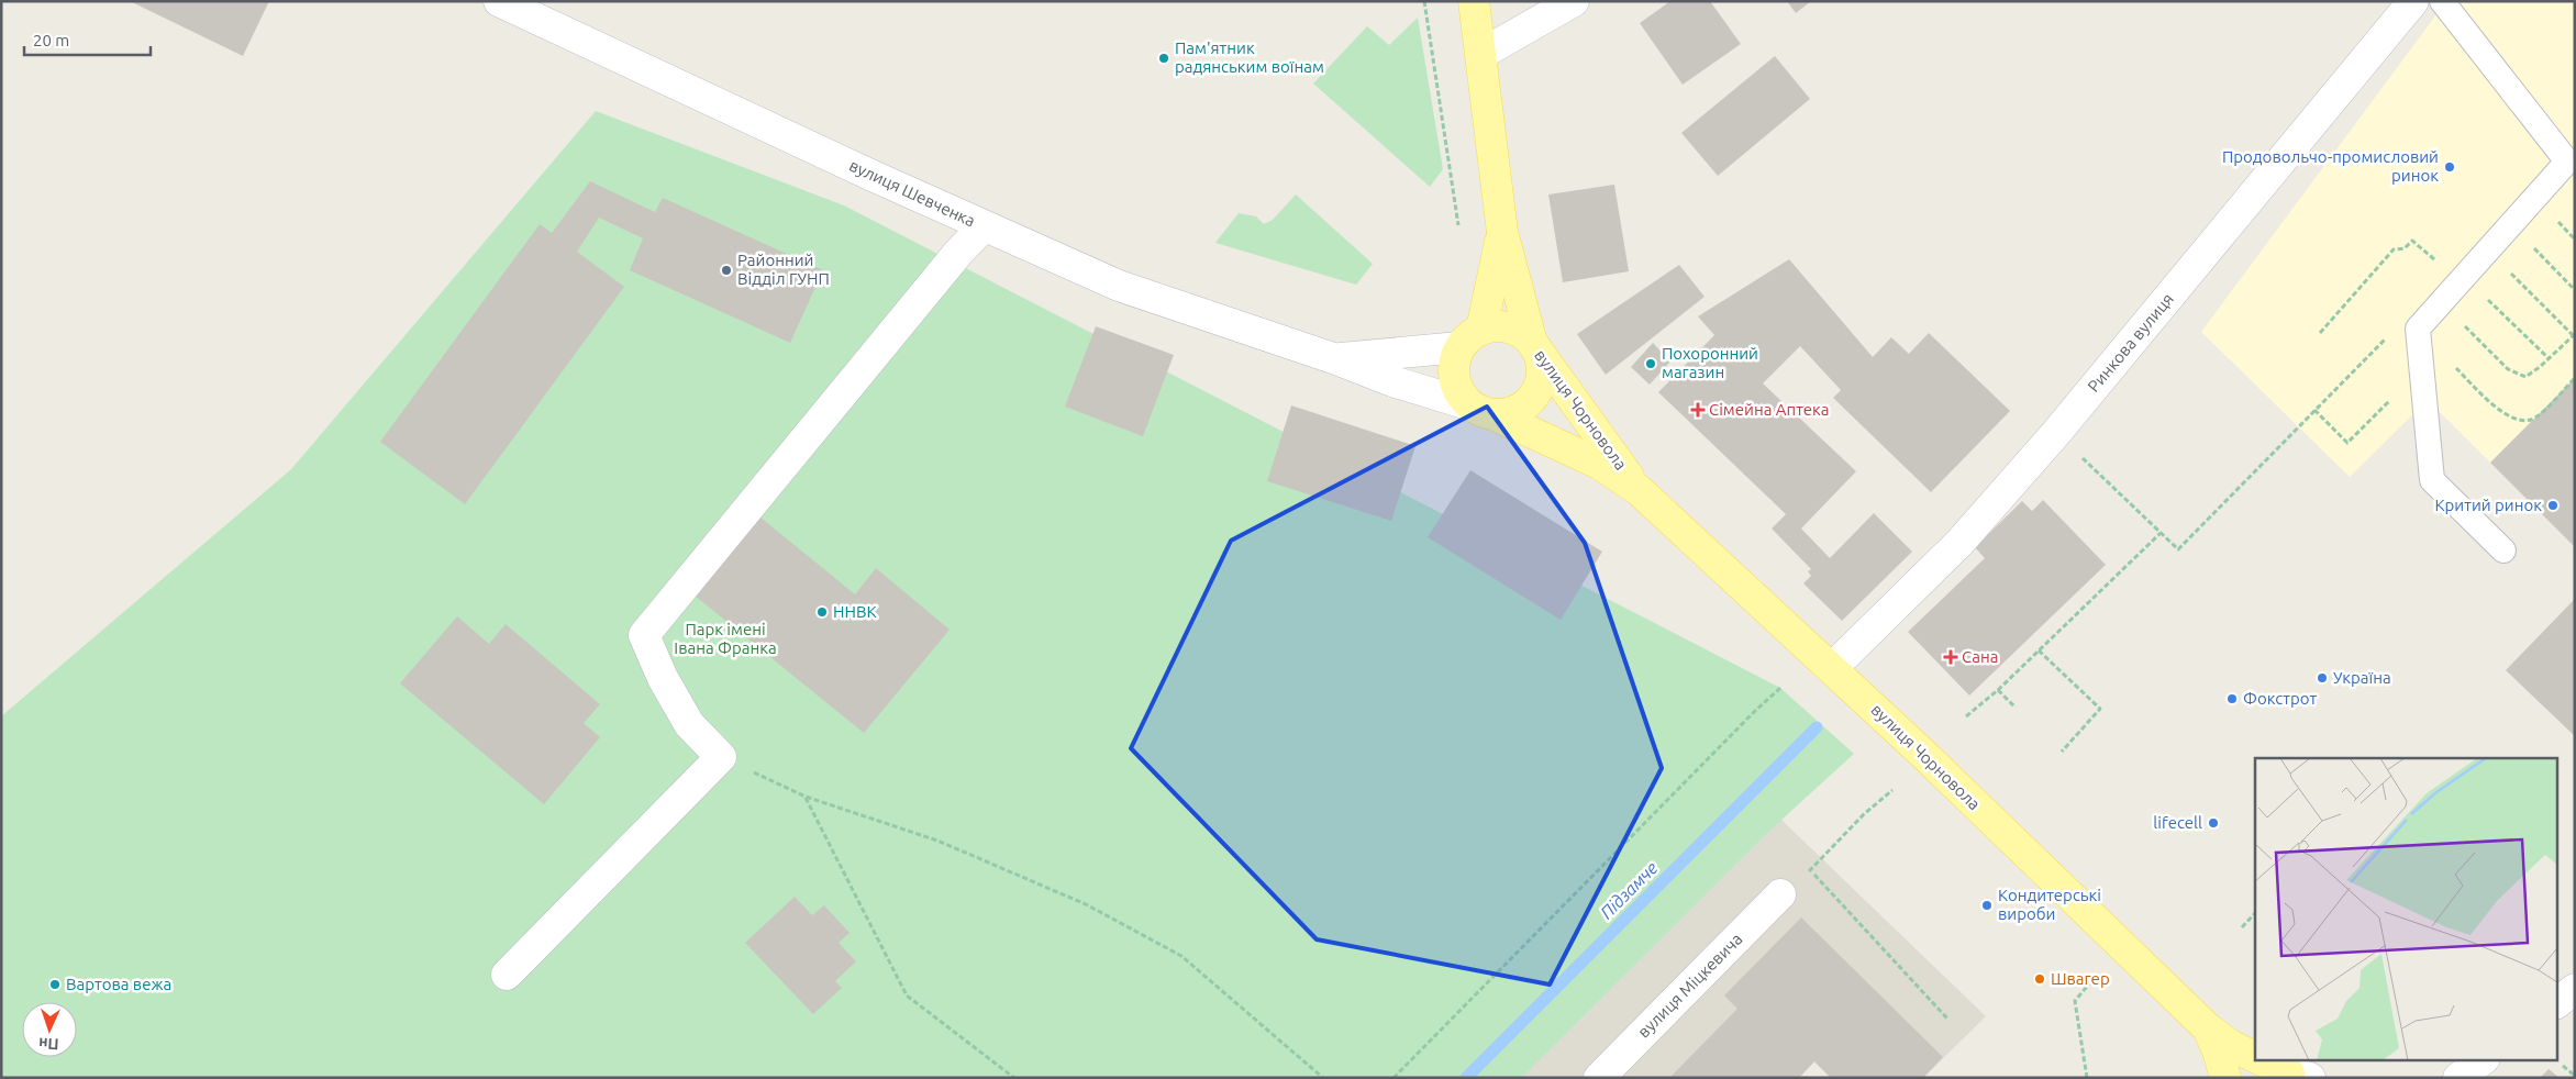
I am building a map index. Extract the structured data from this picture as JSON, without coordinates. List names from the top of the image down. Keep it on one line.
{"streets":{"main road":["вулиця Чорновола"],"street":["вулиця Шевченка","Ринкова вулиця","вулиця Міцкевича"]},"crossings":[["вулиця Шевченка","вулиця Чорновола"],["Ринкова вулиця","вулиця Чорновола"]],"water":["Підзамче"],"parks":["Парк імені Івана Франка"],"places":{"other":["Пам'ятник радянським воїнам","Продовольчо-промисловий ринок","Районний Відділ ГУНП","Похоронний магазин","Критий ринок","ННВК","Україна","Фокстрот","lifecell","Кондитерські вироби","Швагер","Вартова вежа"],"health":["Сімейна Аптека","Сана"]},"scale_bar":"20 m","north":"bottom"}
